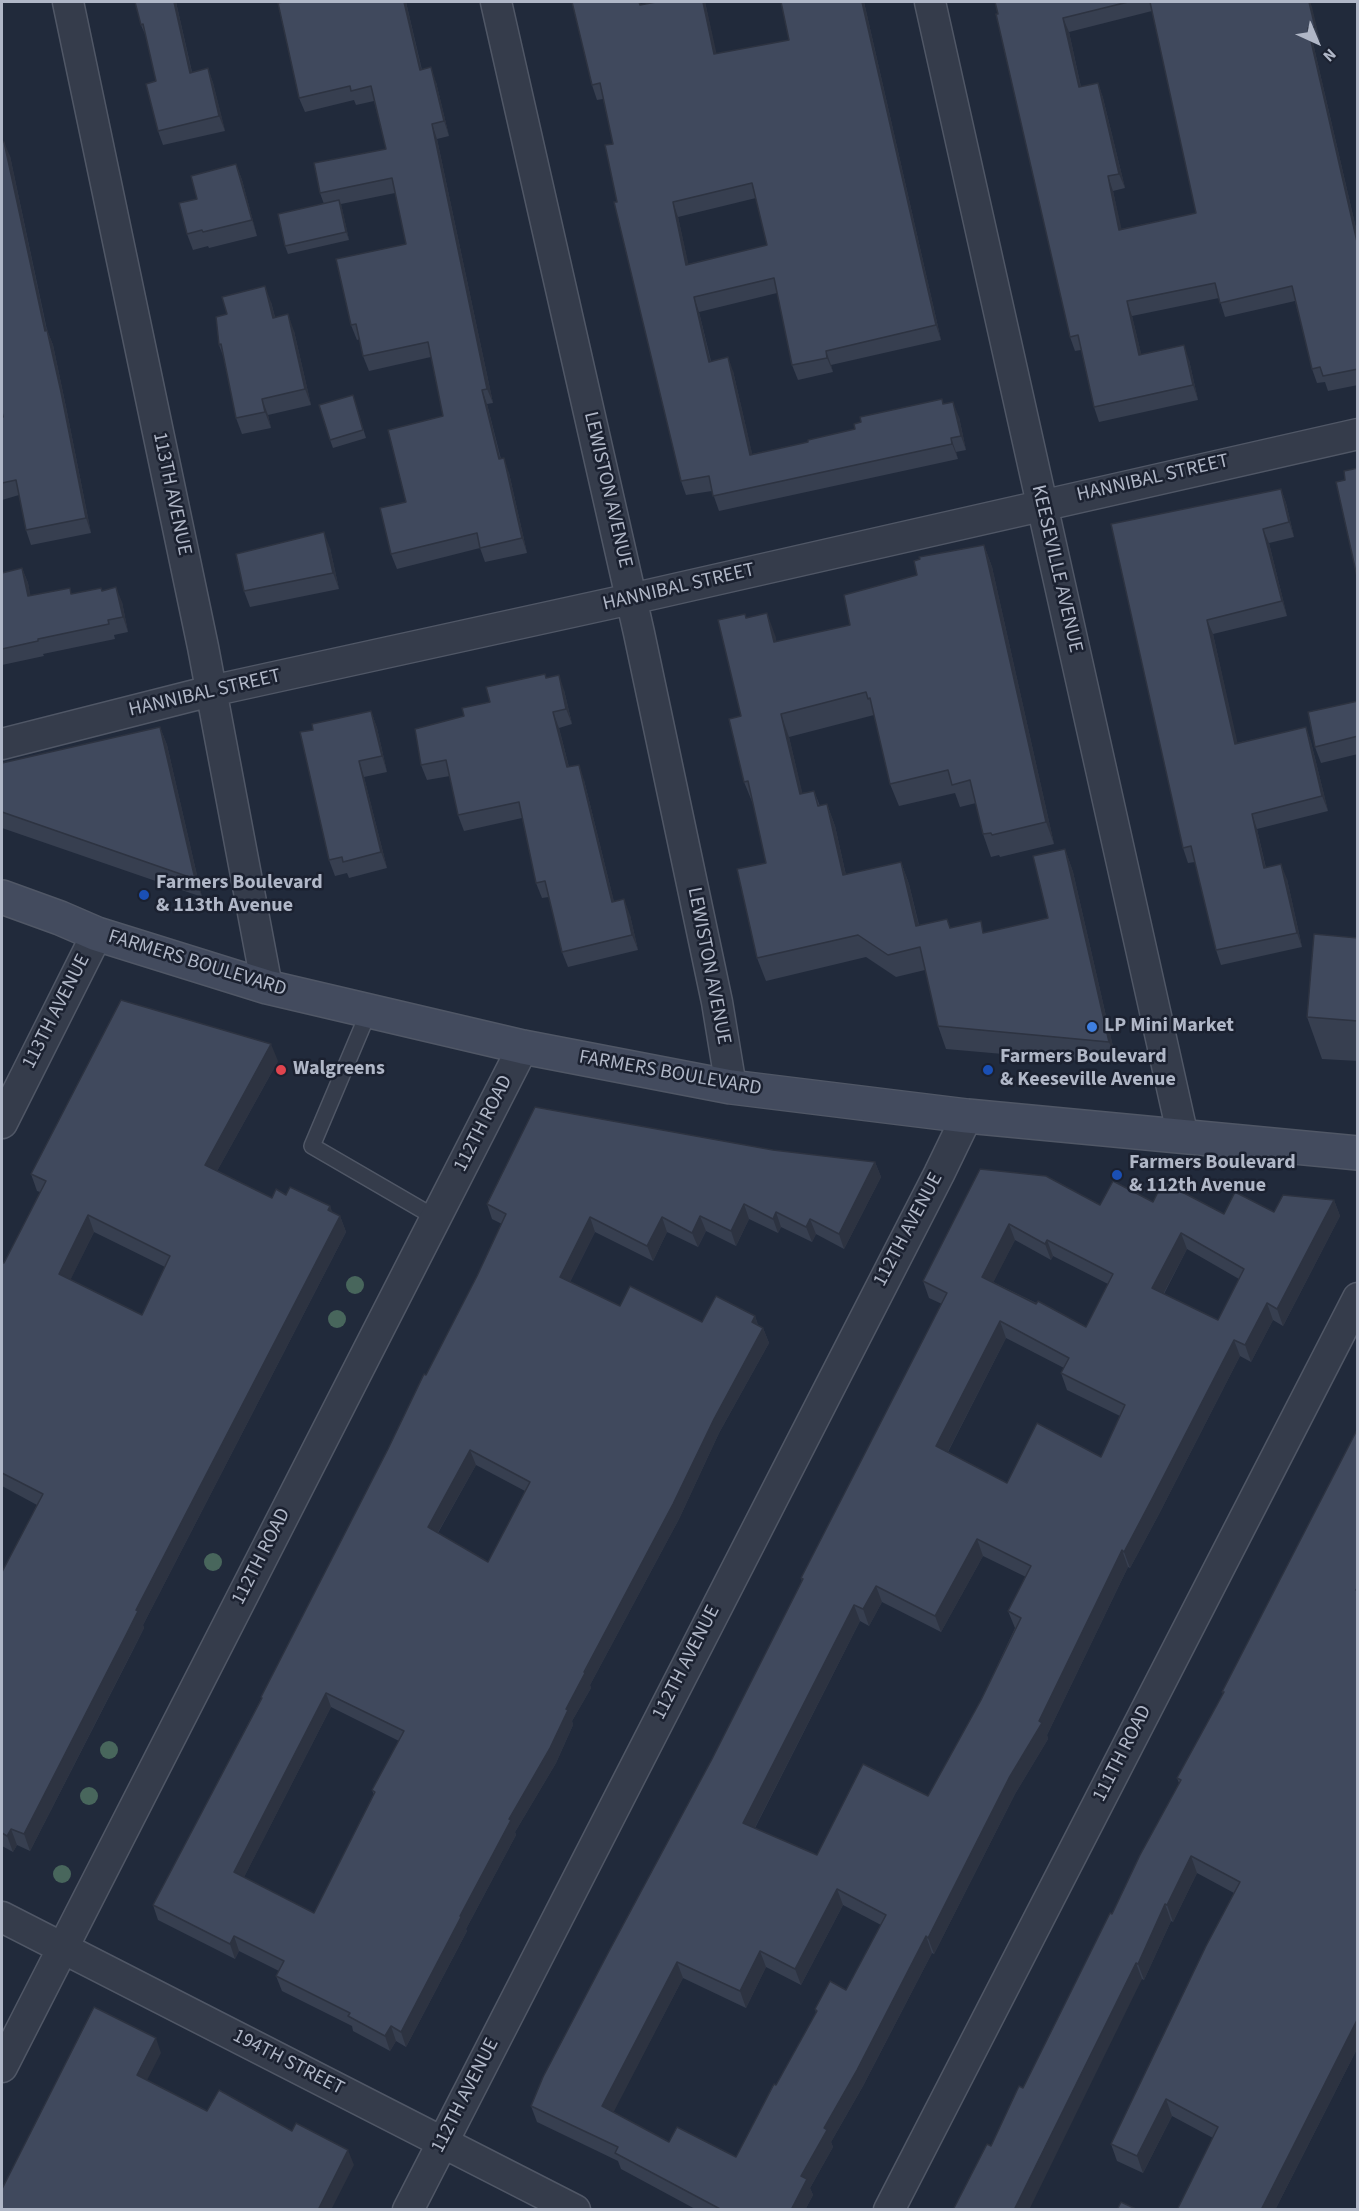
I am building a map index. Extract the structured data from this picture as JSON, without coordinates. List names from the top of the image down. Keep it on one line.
{"streets":{"main road":["FARMERS BOULEVARD"],"street":["HANNIBAL STREET","LEWISTON AVENUE","113TH AVENUE","KEESEVILLE AVENUE","112TH ROAD","112TH AVENUE","111TH ROAD","194TH STREET"]},"crossings":[["HANNIBAL STREET","LEWISTON AVENUE"],["HANNIBAL STREET","113TH AVENUE"],["HANNIBAL STREET","KEESEVILLE AVENUE"],["LEWISTON AVENUE","FARMERS BOULEVARD"],["113TH AVENUE","FARMERS BOULEVARD"],["KEESEVILLE AVENUE","FARMERS BOULEVARD"],["FARMERS BOULEVARD","112TH ROAD"],["FARMERS BOULEVARD","112TH AVENUE"],["112TH ROAD","194TH STREET"],["112TH AVENUE","194TH STREET"]],"places":["Farmers Boulevard & 113th Avenue","LP Mini Market","Walgreens","Farmers Boulevard & Keeseville Avenue","Farmers Boulevard & 112th Avenue"],"north":"bottom right"}
